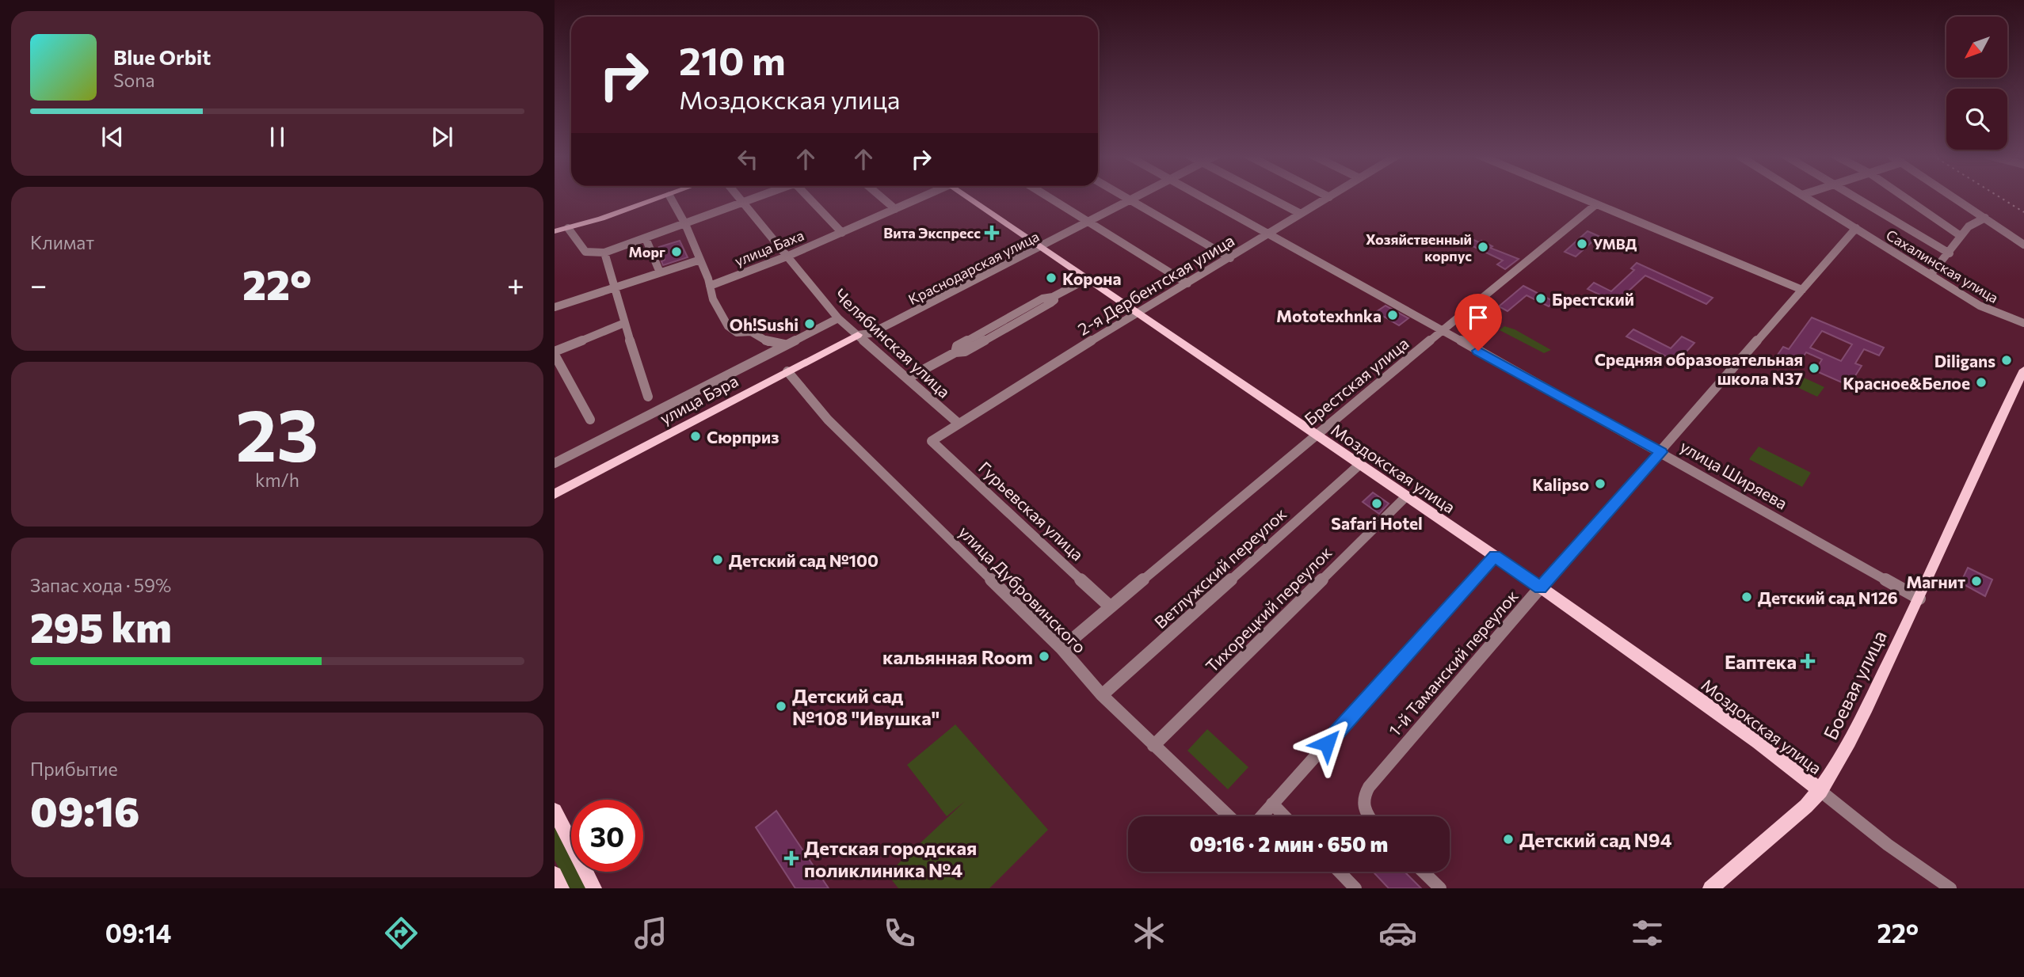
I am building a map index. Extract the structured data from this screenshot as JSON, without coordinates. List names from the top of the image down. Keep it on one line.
{"streets":{"main road":["улица Бэра","Моздокская улица","Боевая улица"],"street":["улица Баха","Сахалинская улица","Краснодарская улица","2-я Дербентская улица","Челябинская улица","Брестская улица","улица Ширяева","Гурьевская улица","Ветлужский переулок","улица Дубровинского","Тихорецкий переулок","1-й Таманский переулок"]},"crossings":[["улица Баха","Челябинская улица"],["Сахалинская улица","1-й Таманский переулок"],["Краснодарская улица","Челябинская улица"],["Краснодарская улица","улица Бэра"],["Краснодарская улица","Моздокская улица"],["2-я Дербентская улица","Челябинская улица"],["2-я Дербентская улица","Моздокская улица"],["2-я Дербентская улица","улица Ширяева"],["2-я Дербентская улица","Гурьевская улица"],["Челябинская улица","улица Бэра"],["Брестская улица","Моздокская улица"],["Брестская улица","улица Ширяева"],["Брестская улица","Гурьевская улица"],["Брестская улица","улица Дубровинского"],["улица Бэра","улица Дубровинского"],["Моздокская улица","Ветлужский переулок"],["Моздокская улица","Тихорецкий переулок"],["Моздокская улица","1-й Таманский переулок"],["Моздокская улица","Боевая улица"],["улица Ширяева","1-й Таманский переулок"],["улица Ширяева","Боевая улица"],["Ветлужский переулок","улица Дубровинского"],["улица Дубровинского","Тихорецкий переулок"]],"places":{"health":["Вита Экспресс","Еаптека","Детская городская поликлиника №4"],"other":["УМВД","Хозяйственный корпус","Морг","Корона","Брестский","Mototexhnka","Oh!Sushi","Diligans","Средняя образовательная школа N37","Красное&Белое","Сюрприз","Kalipso","Safari Hotel","Детский сад №100","Магнит","Детский сад N126","кальянная Room","Детский сад №108 \"Ивушка\"","Детский сад N94"]},"north":"bottom left","page":{"turn":["210 m","Моздокская улица"],"song":["Blue Orbit","Sona"],"tile":["Климат",["23","km/h"],["Запас хода · 59%","295 km"],["Прибытие","09:16"]],"heat":["−","22°","+"],"limit":"30","trip":"09:16 · 2 мин · 650 m","tabs":["09:14","22°"]}}
